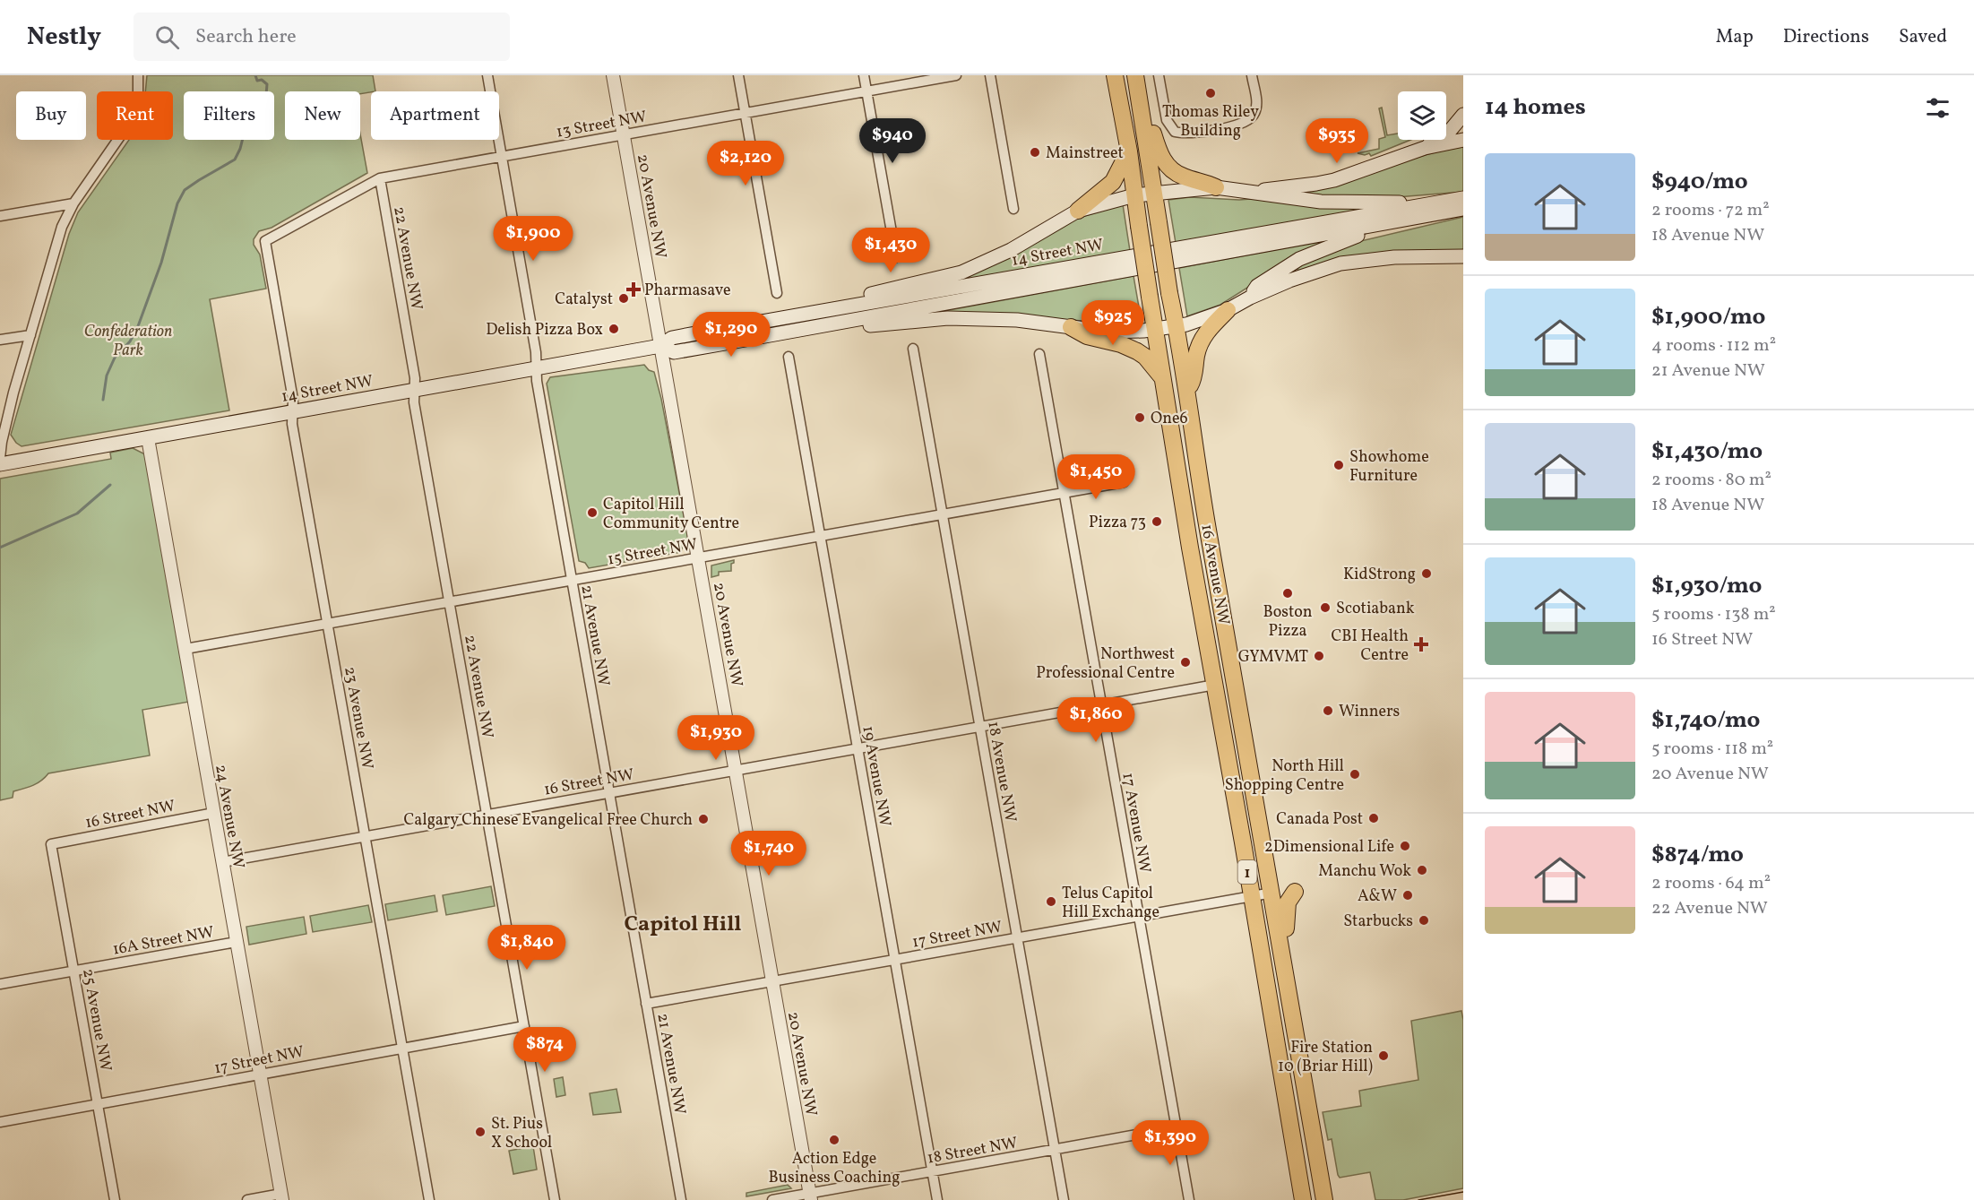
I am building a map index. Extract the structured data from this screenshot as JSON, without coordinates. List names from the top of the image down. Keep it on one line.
{"streets":{"highway":["16 Avenue NW","1"],"main road":["14 Street NW"],"street":["13 Street NW","20 Avenue NW","22 Avenue NW","15 Street NW","21 Avenue NW","23 Avenue NW","18 Avenue NW","19 Avenue NW","16 Street NW","24 Avenue NW","17 Avenue NW","17 Street NW","16A Street NW","25 Avenue NW","18 Street NW"]},"crossings":[["13 Street NW","20 Avenue NW"],["13 Street NW","22 Avenue NW"],["13 Street NW","21 Avenue NW"],["13 Street NW","23 Avenue NW"],["20 Avenue NW","14 Street NW"],["20 Avenue NW","15 Street NW"],["20 Avenue NW","16 Street NW"],["20 Avenue NW","17 Street NW"],["20 Avenue NW","18 Street NW"],["14 Street NW","22 Avenue NW"],["14 Street NW","21 Avenue NW"],["14 Street NW","23 Avenue NW"],["14 Street NW","24 Avenue NW"],["22 Avenue NW","15 Street NW"],["22 Avenue NW","16 Street NW"],["22 Avenue NW","17 Street NW"],["15 Street NW","21 Avenue NW"],["15 Street NW","23 Avenue NW"],["15 Street NW","18 Avenue NW"],["15 Street NW","19 Avenue NW"],["15 Street NW","24 Avenue NW"],["15 Street NW","17 Avenue NW"],["16 Avenue NW","16 Street NW"],["16 Avenue NW","17 Street NW"],["21 Avenue NW","16 Street NW"],["21 Avenue NW","17 Street NW"],["23 Avenue NW","16 Street NW"],["23 Avenue NW","17 Street NW"],["18 Avenue NW","16 Street NW"],["18 Avenue NW","17 Street NW"],["18 Avenue NW","18 Street NW"],["19 Avenue NW","16 Street NW"],["19 Avenue NW","17 Street NW"],["19 Avenue NW","18 Street NW"],["16 Street NW","24 Avenue NW"],["16 Street NW","17 Avenue NW"],["16 Street NW","25 Avenue NW"],["24 Avenue NW","17 Street NW"],["24 Avenue NW","16A Street NW"],["17 Avenue NW","17 Street NW"],["17 Avenue NW","18 Street NW"],["17 Street NW","25 Avenue NW"],["16A Street NW","25 Avenue NW"]],"districts":["Capitol Hill"],"parks":["Confederation Park"],"places":{"other":["Thomas Riley Building","Mainstreet","Catalyst","Delish Pizza Box","One6","Showhome Furniture","Capitol Hill Community Centre","Pizza 73","KidStrong","Boston Pizza","Scotiabank","GYMVMT","Northwest Professional Centre","Winners","North Hill Shopping Centre","Canada Post","Calgary Chinese Evangelical Free Church","2Dimensional Life","Manchu Wok","A&W","Telus Capitol Hill Exchange","Starbucks","Fire Station 10 (Briar Hill)","St. Pius X School","Action Edge Business Coaching"],"health":["Pharmasave","CBI Health Centre"]},"page":{"header":"Nestly","search":"Search here","nav":["Map","Directions","Saved"],"heading":"14 homes","chip":["Buy","Rent","Filters","New","Apartment"],"price":["$940","$935","$2,120","$1,900","$1,430","$925","$1,290","$1,450","$1,860","$1,930","$1,740","$1,840","$874","$1,390"],"list":[{"name":"$940/mo","note":"2 rooms · 72 m² · 18 Avenue NW"},{"name":"$1,900/mo","note":"4 rooms · 112 m² · 21 Avenue NW"},{"name":"$1,430/mo","note":"2 rooms · 80 m² · 18 Avenue NW"},{"name":"$1,930/mo","note":"5 rooms · 138 m² · 16 Street NW"},{"name":"$1,740/mo","note":"5 rooms · 118 m² · 20 Avenue NW"},{"name":"$874/mo","note":"2 rooms · 64 m² · 22 Avenue NW"}]}}
